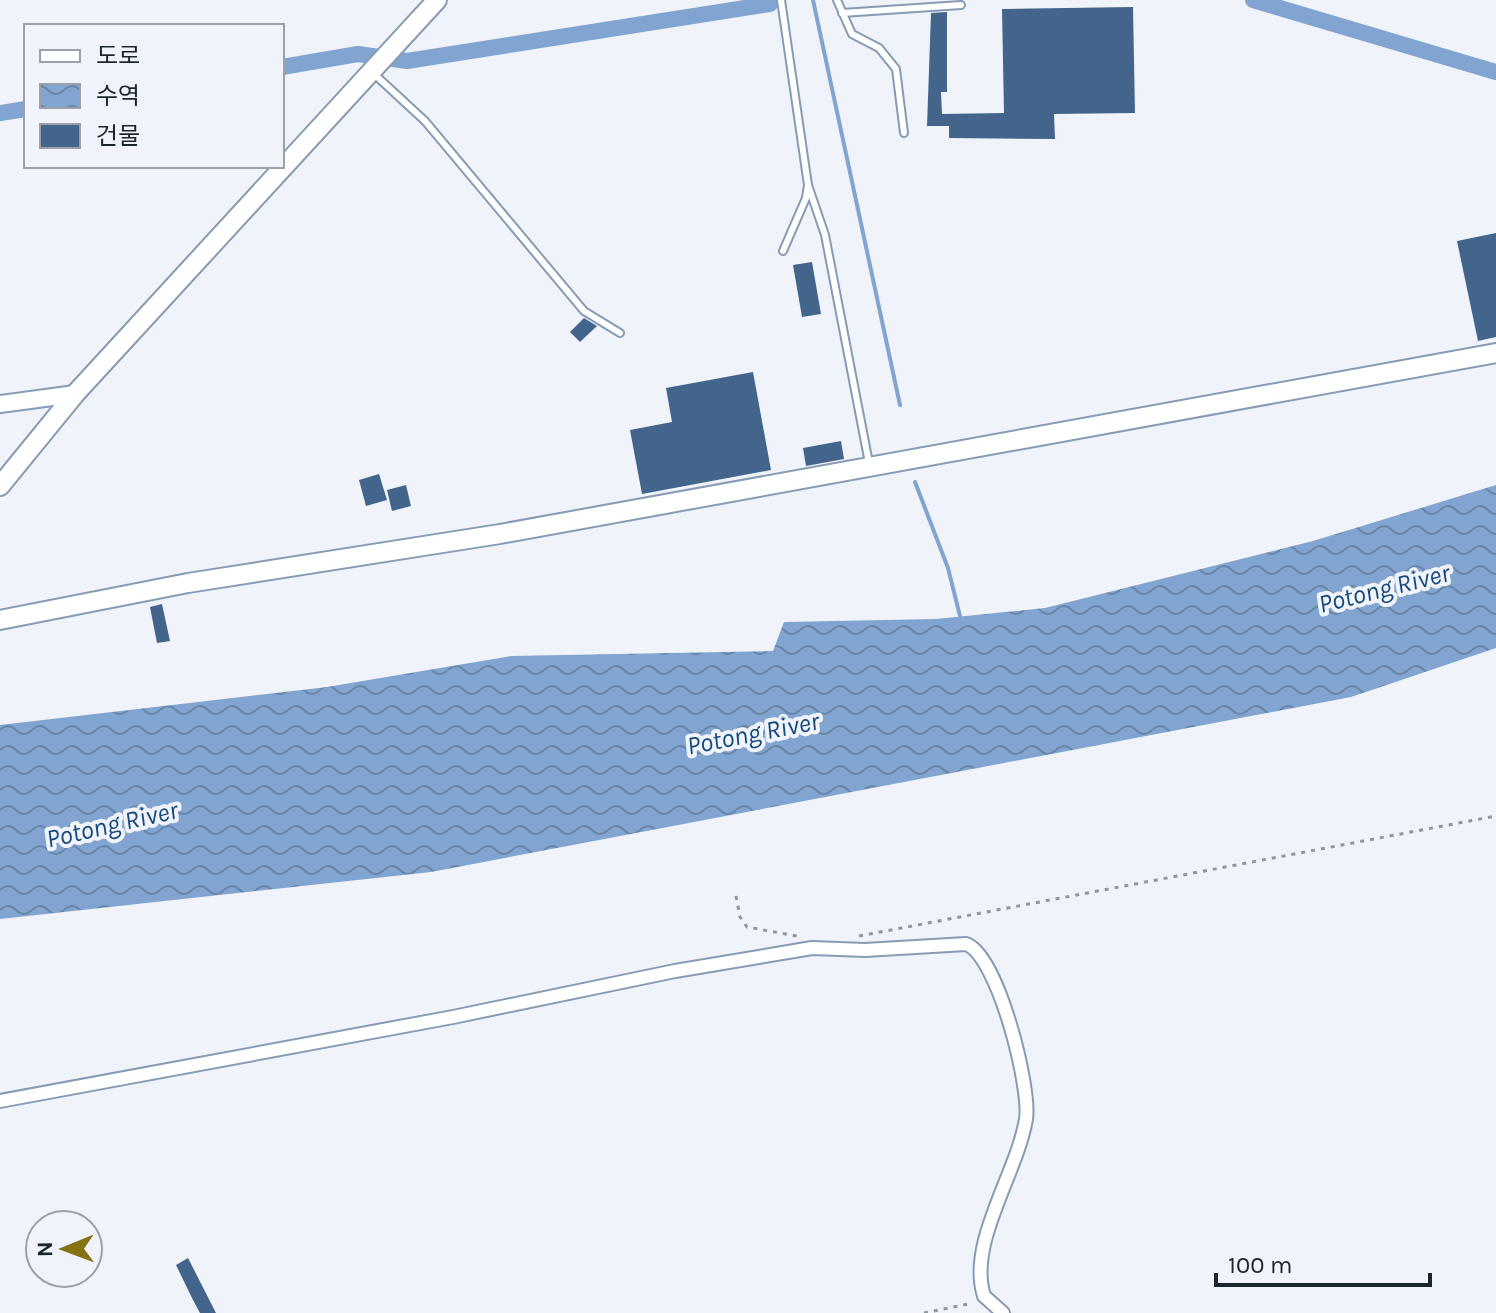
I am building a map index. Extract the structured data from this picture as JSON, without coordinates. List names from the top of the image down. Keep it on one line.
{"water":["Potong River"],"legend":["도로","수역","건물"],"scale_bar":"100 m","north":"left"}
